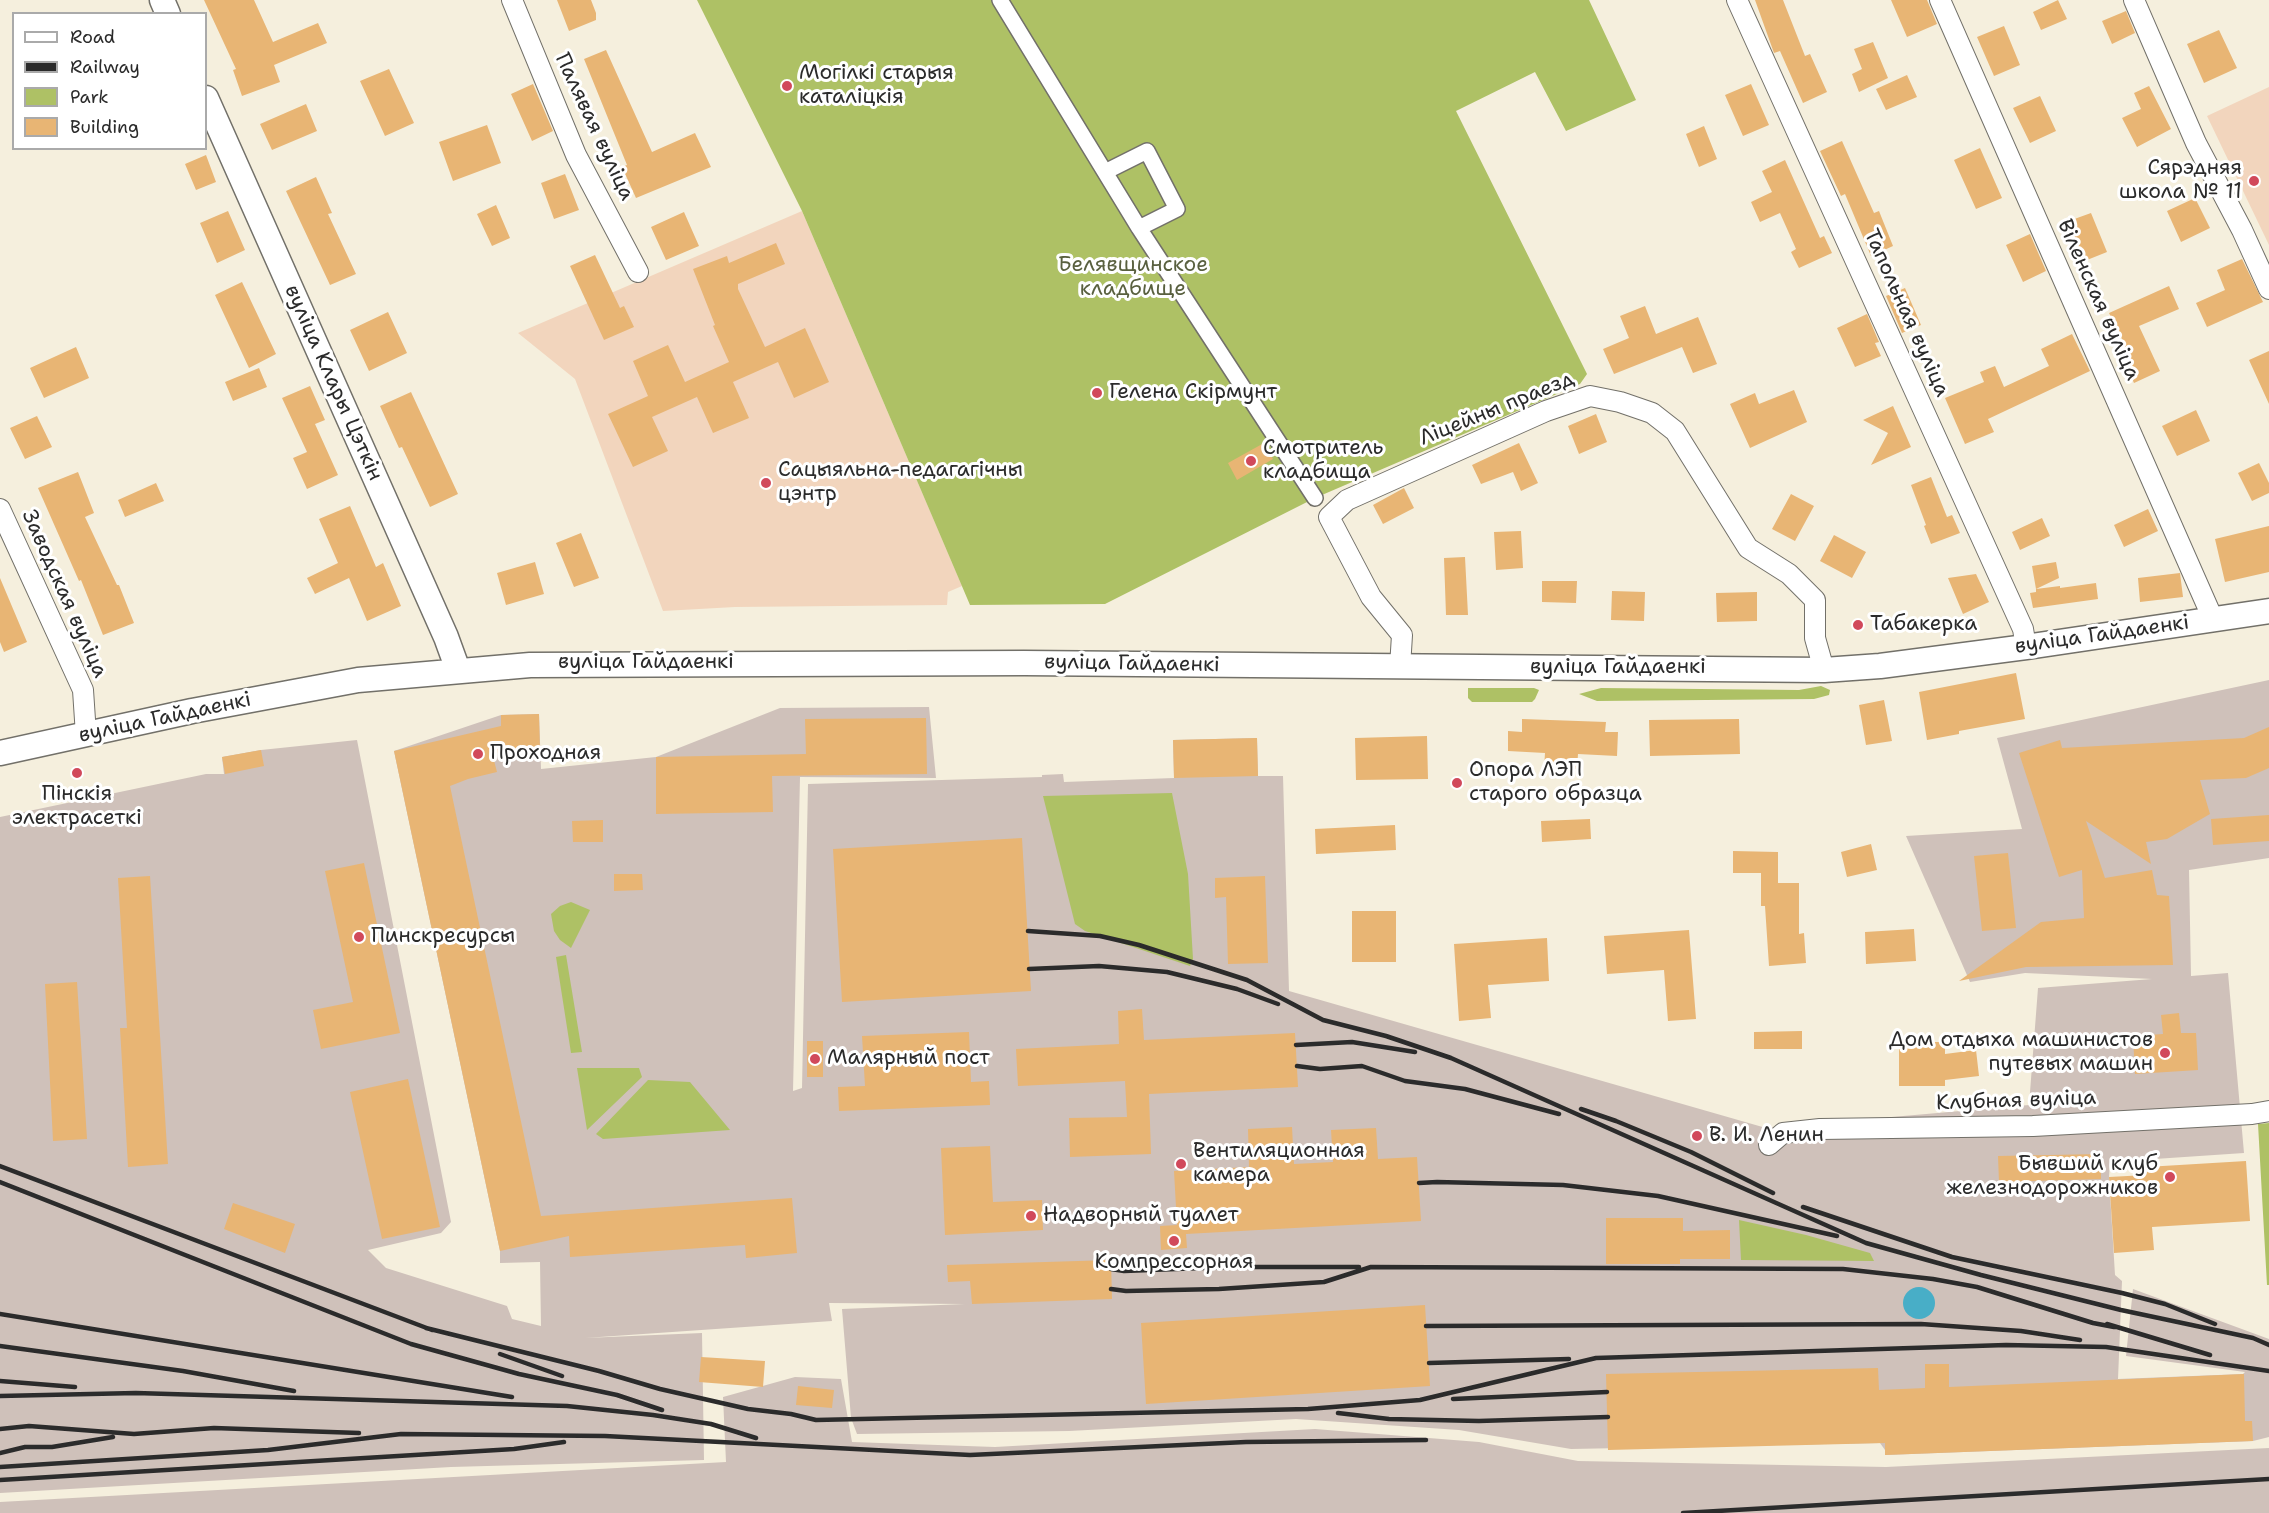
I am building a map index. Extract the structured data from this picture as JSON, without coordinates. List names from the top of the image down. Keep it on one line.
{"streets":{"street":["Палявая вуліца","Віленская вуліца","Тапольная вуліца","вуліца Клары Цэткін","Ліцейны праезд","Заводская вуліца","вуліца Гайдаенкі","Клубная вуліца"]},"crossings":[["Віленская вуліца","вуліца Гайдаенкі"],["Тапольная вуліца","вуліца Гайдаенкі"],["вуліца Клары Цэткін","вуліца Гайдаенкі"],["Ліцейны праезд","вуліца Гайдаенкі"],["Заводская вуліца","вуліца Гайдаенкі"]],"parks":["Белявщинское кладбище"],"places":["Могілкі старыя каталіцкія","Сярэдняя школа № 11","Гелена Скірмунт","Смотритель кладбища","Сацыяльна-педагагічны цэнтр","Табакерка","Проходная","Пінскія электрасеткі","Опора ЛЭП старого образца","Пинскресурсы","Дом отдыха машинистов путевых машин","Малярный пост","В. И. Ленин","Вентиляционная камера","Бывший клуб железнодорожников","Надворный туалет","Компрессорная"],"legend":["Road","Railway","Park","Building"]}
